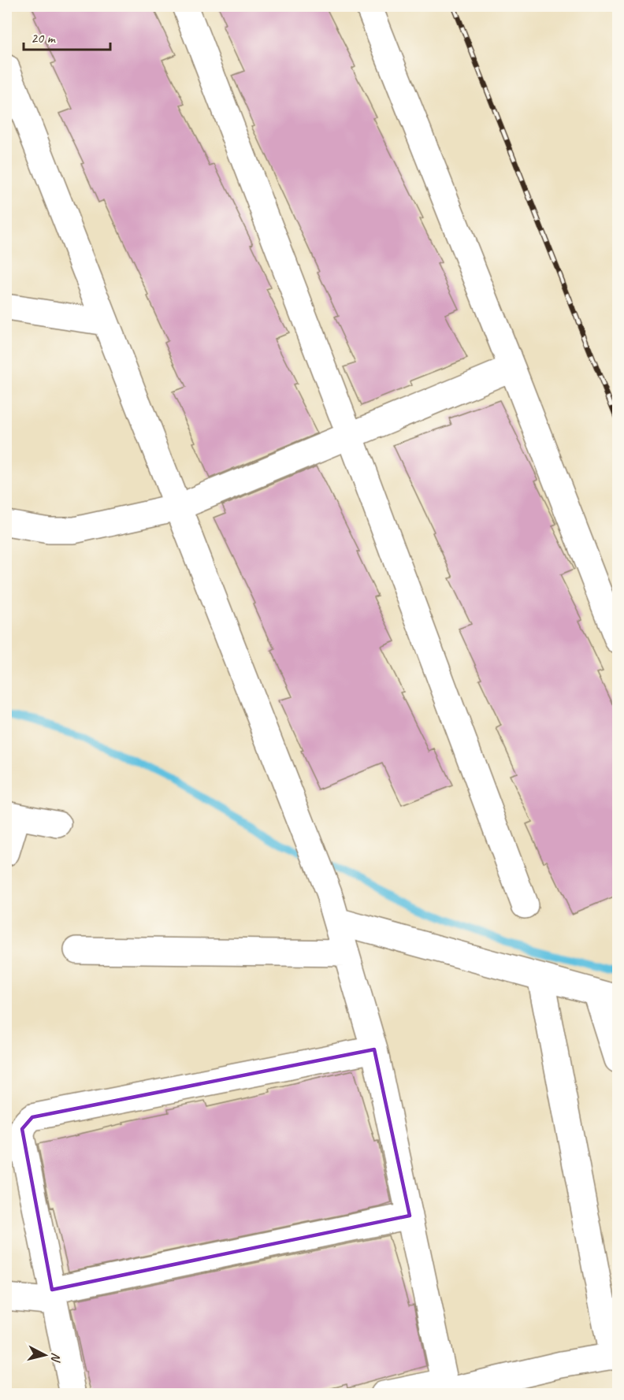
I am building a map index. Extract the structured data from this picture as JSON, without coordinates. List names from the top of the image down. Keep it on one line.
{"scale_bar":"20 m","north":"right"}
